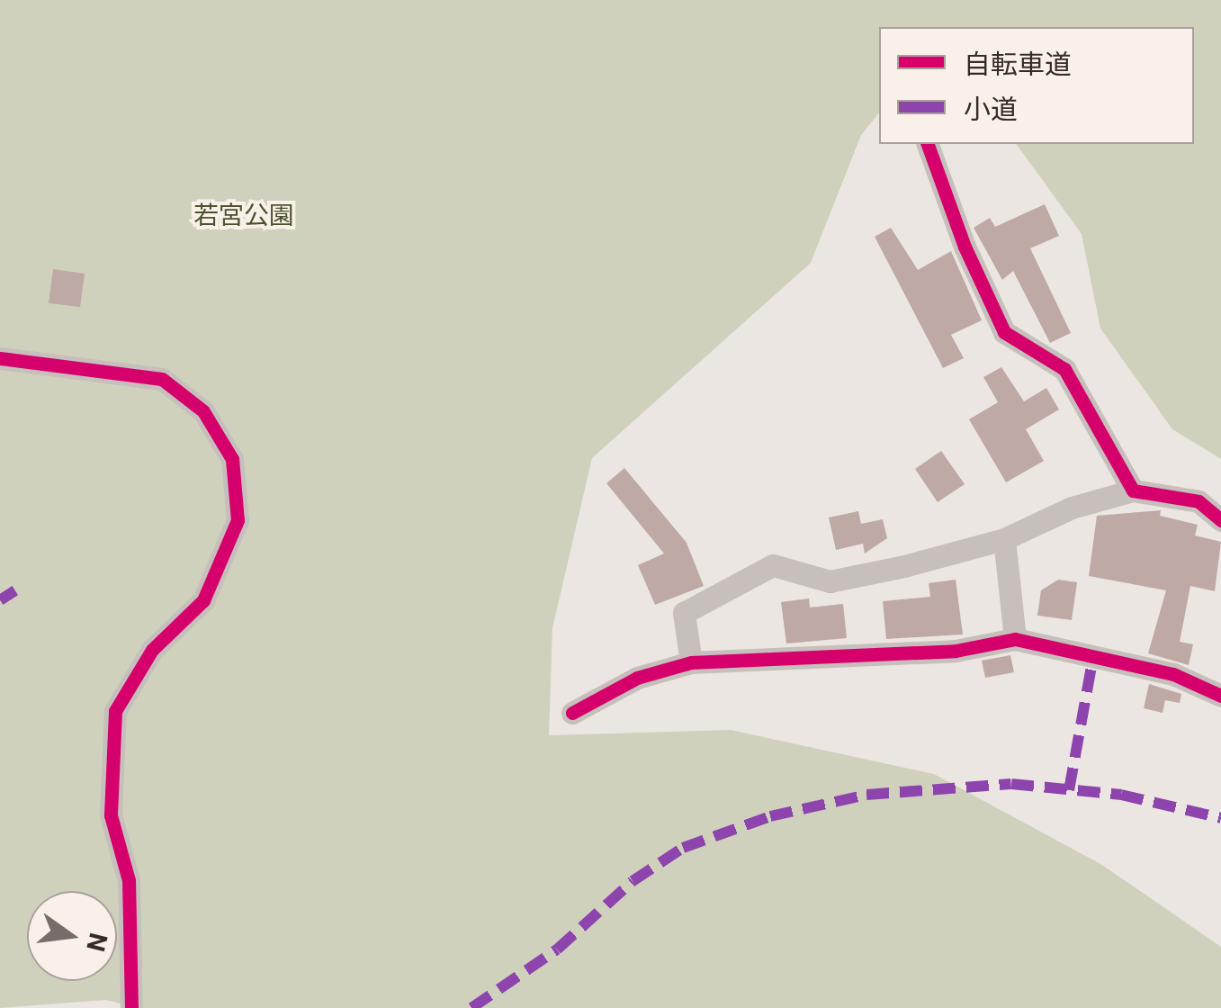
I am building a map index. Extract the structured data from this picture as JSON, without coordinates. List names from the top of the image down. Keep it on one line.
{"parks":["若宮公園"],"legend":["自転車道","小道"],"north":"right"}
